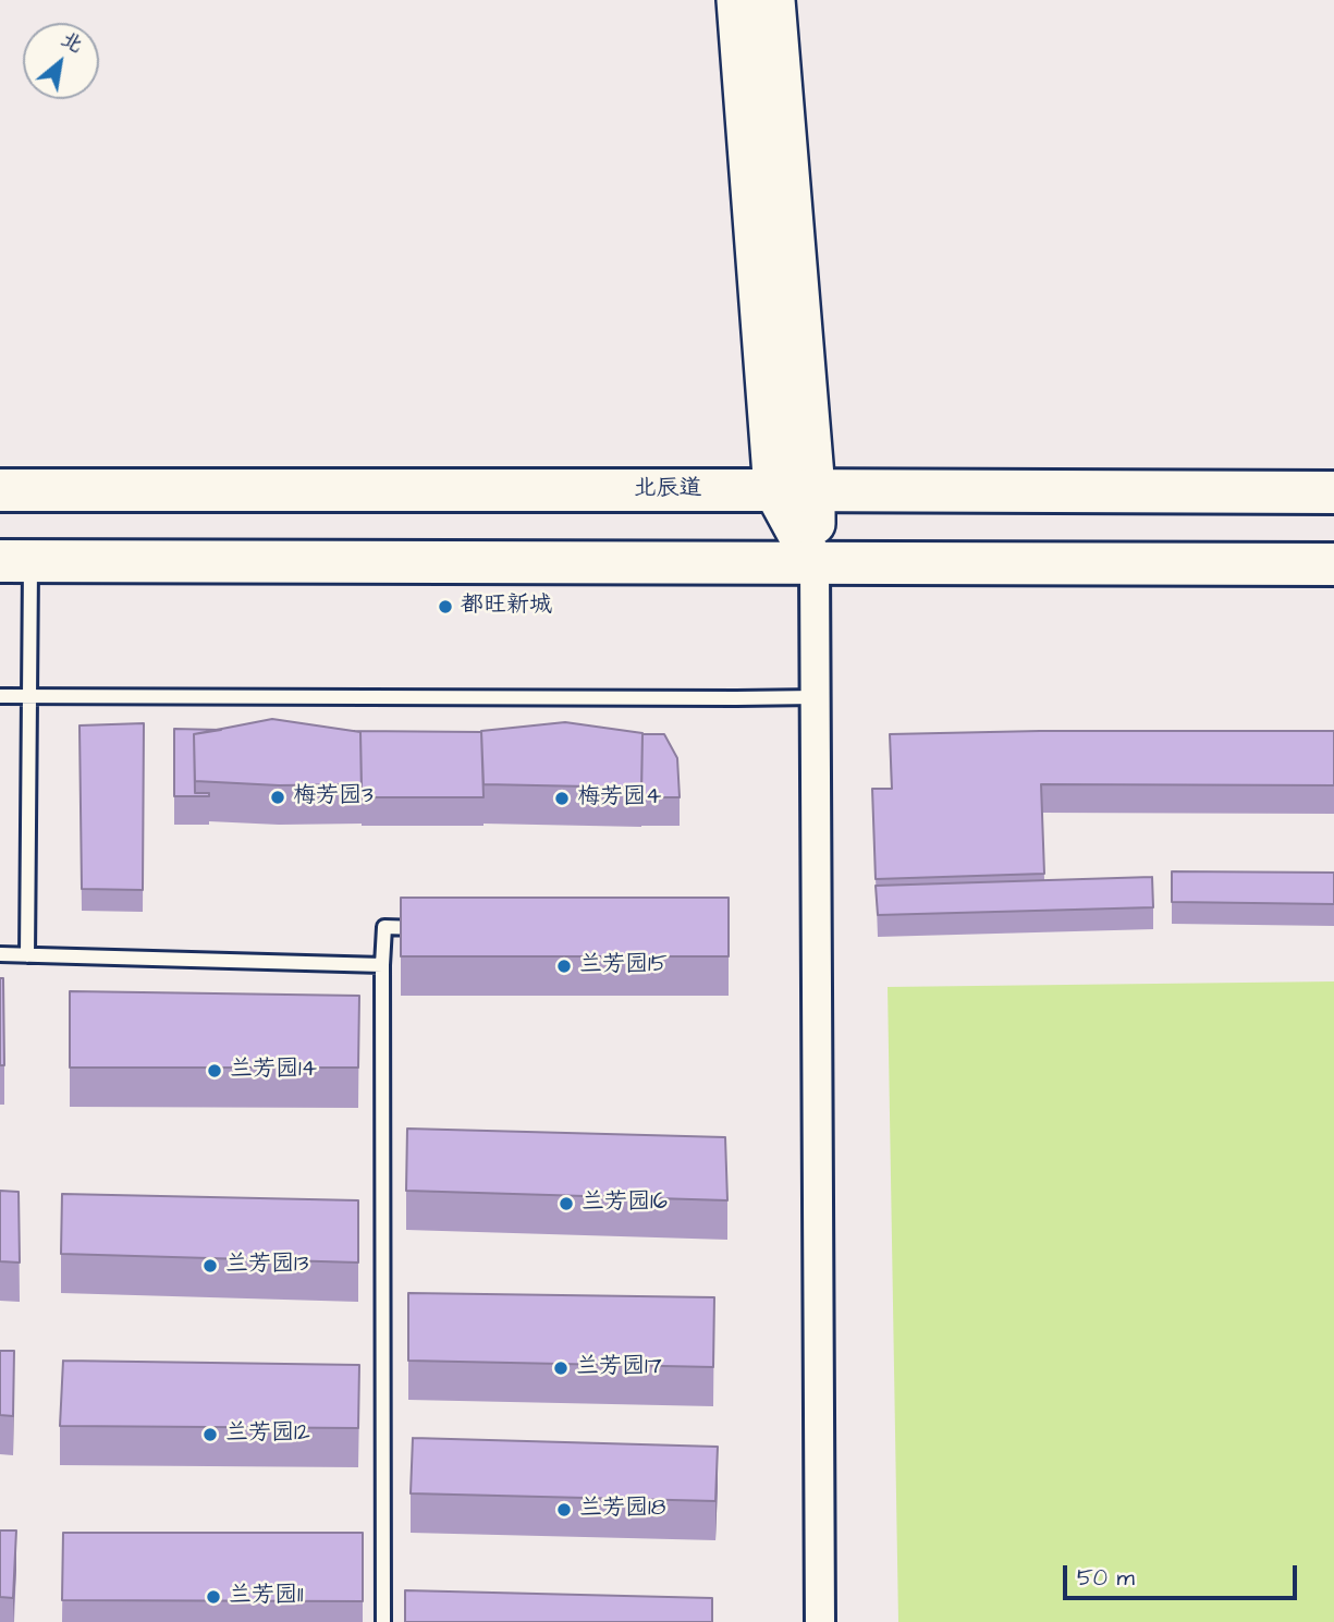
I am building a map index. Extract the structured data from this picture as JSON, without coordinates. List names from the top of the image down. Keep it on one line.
{"streets":{"main road":["北辰道"]},"places":["都旺新城","梅芳园3","梅芳园4","兰芳园15","兰芳园14","兰芳园16","兰芳园13","兰芳园17","兰芳园12","兰芳园18","兰芳园11"],"scale_bar":"50 m","north":"top right"}
